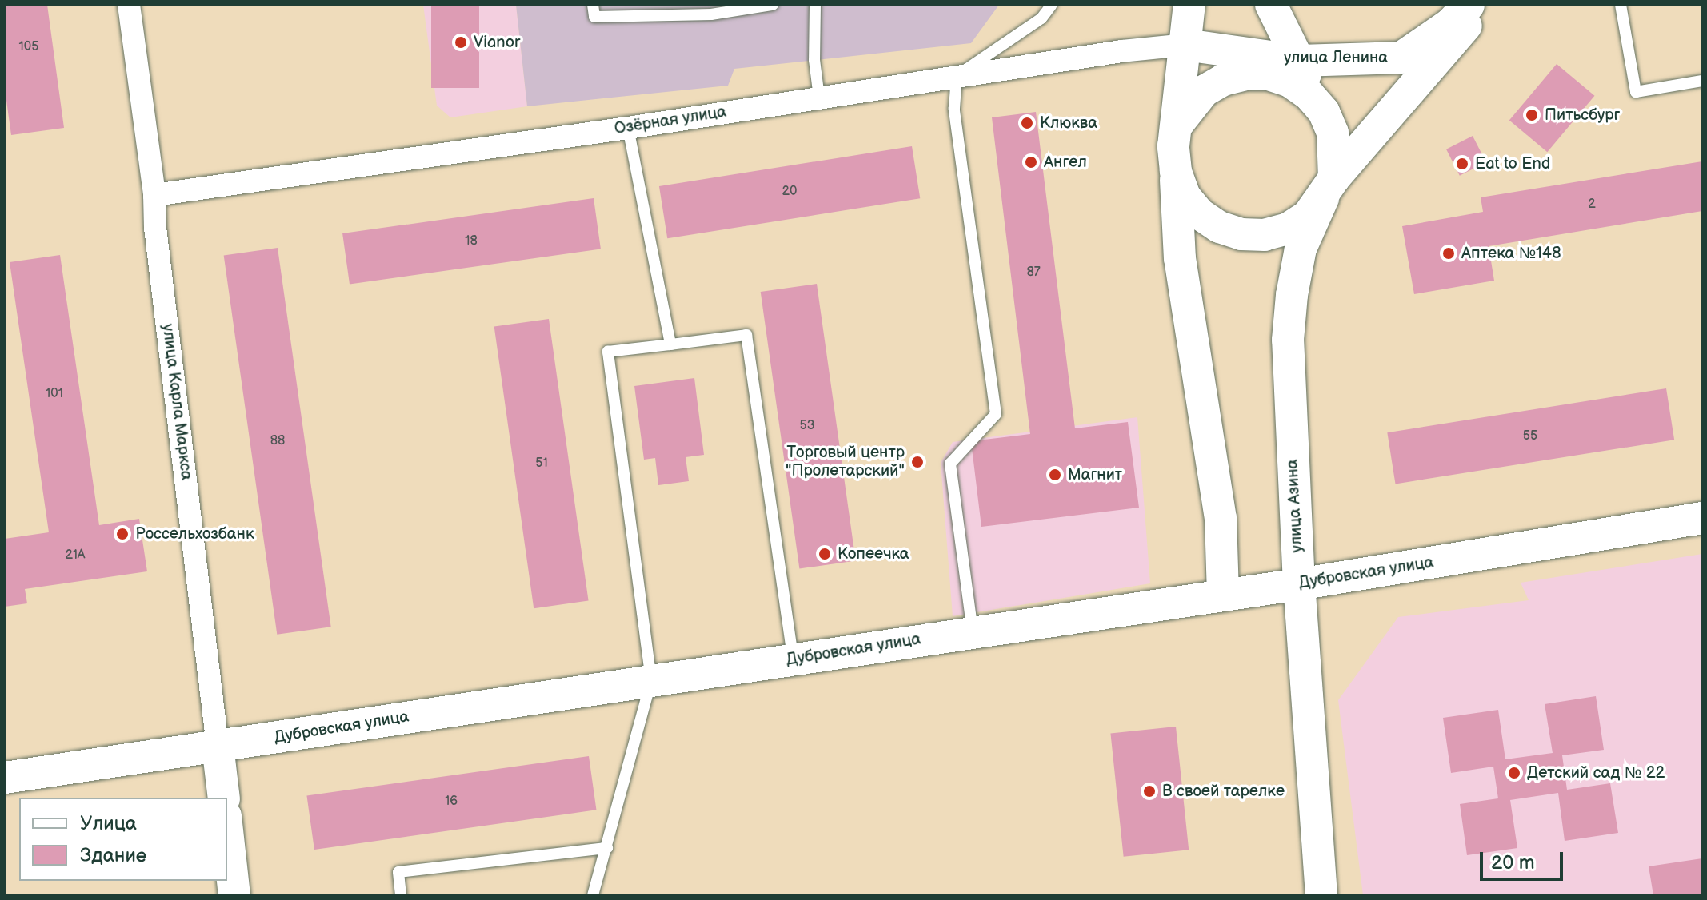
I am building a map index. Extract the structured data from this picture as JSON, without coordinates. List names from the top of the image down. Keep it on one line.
{"streets":{"main road":["улица Ленина","улица Карла Маркса","улица Азина","Дубровская улица"],"street":["Озёрная улица"]},"crossings":[["улица Ленина","Озёрная улица"],["Озёрная улица","улица Карла Маркса"],["улица Карла Маркса","Дубровская улица"],["улица Азина","Дубровская улица"]],"places":["Vianor","Питьсбург","Клюква","Ангел","Eat to End","Аптека №148","Торговый центр \"Пролетарский\"","Магнит","Россельхозбанк","Копеечка","Детский сад № 22","В своей тарелке"],"house_numbers":["105","20","2","18","87","101","53","55","88","51","21А","16"],"legend":["Улица","Здание"],"scale_bar":"20 m"}
